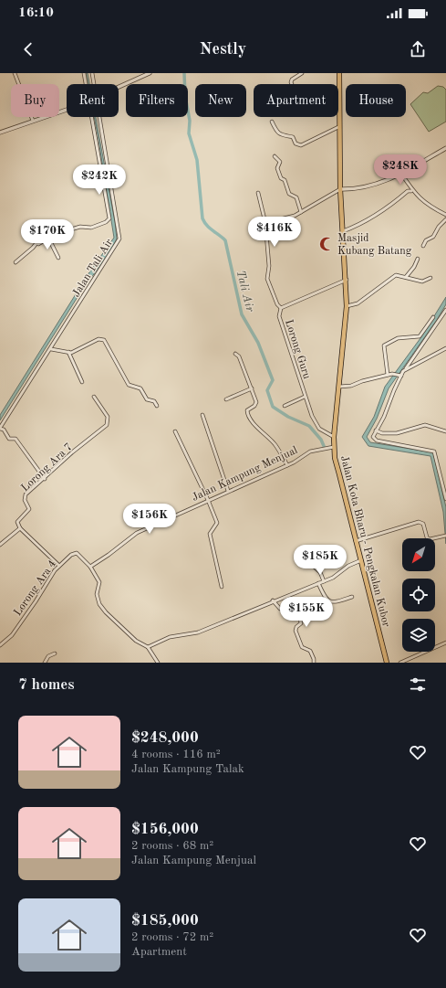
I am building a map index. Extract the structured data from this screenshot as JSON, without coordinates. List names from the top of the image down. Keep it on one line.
{"streets":{"main road":["Jalan Kota Bharu - Pengkalan Kubor"],"street":["Jalan Tali Air","Lorong Guru","Lorong Ara 7","Jalan Kampung Menjual","Lorong Ara 4"]},"crossings":[["Lorong Guru","Jalan Kota Bharu - Pengkalan Kubor"],["Jalan Kampung Menjual","Jalan Kota Bharu - Pengkalan Kubor"],["Jalan Kampung Menjual","Lorong Ara 4"]],"water":["Tali Air"],"places":{"mosque":["Masjid Kubang Batang"]},"north":"bottom left","page":{"status":"16:10","header":"Nestly","chip":["Buy","Rent","Filters","New","Apartment","House"],"price":["$248K","$242K","$416K","$170K","$156K","$185K","$155K"],"heading":"7 homes","list":[{"name":"$248,000","note":"4 rooms · 116 m² · Jalan Kampung Talak"},{"name":"$156,000","note":"2 rooms · 68 m² · Jalan Kampung Menjual"},{"name":"$185,000","note":"2 rooms · 72 m² · Apartment"}]}}
